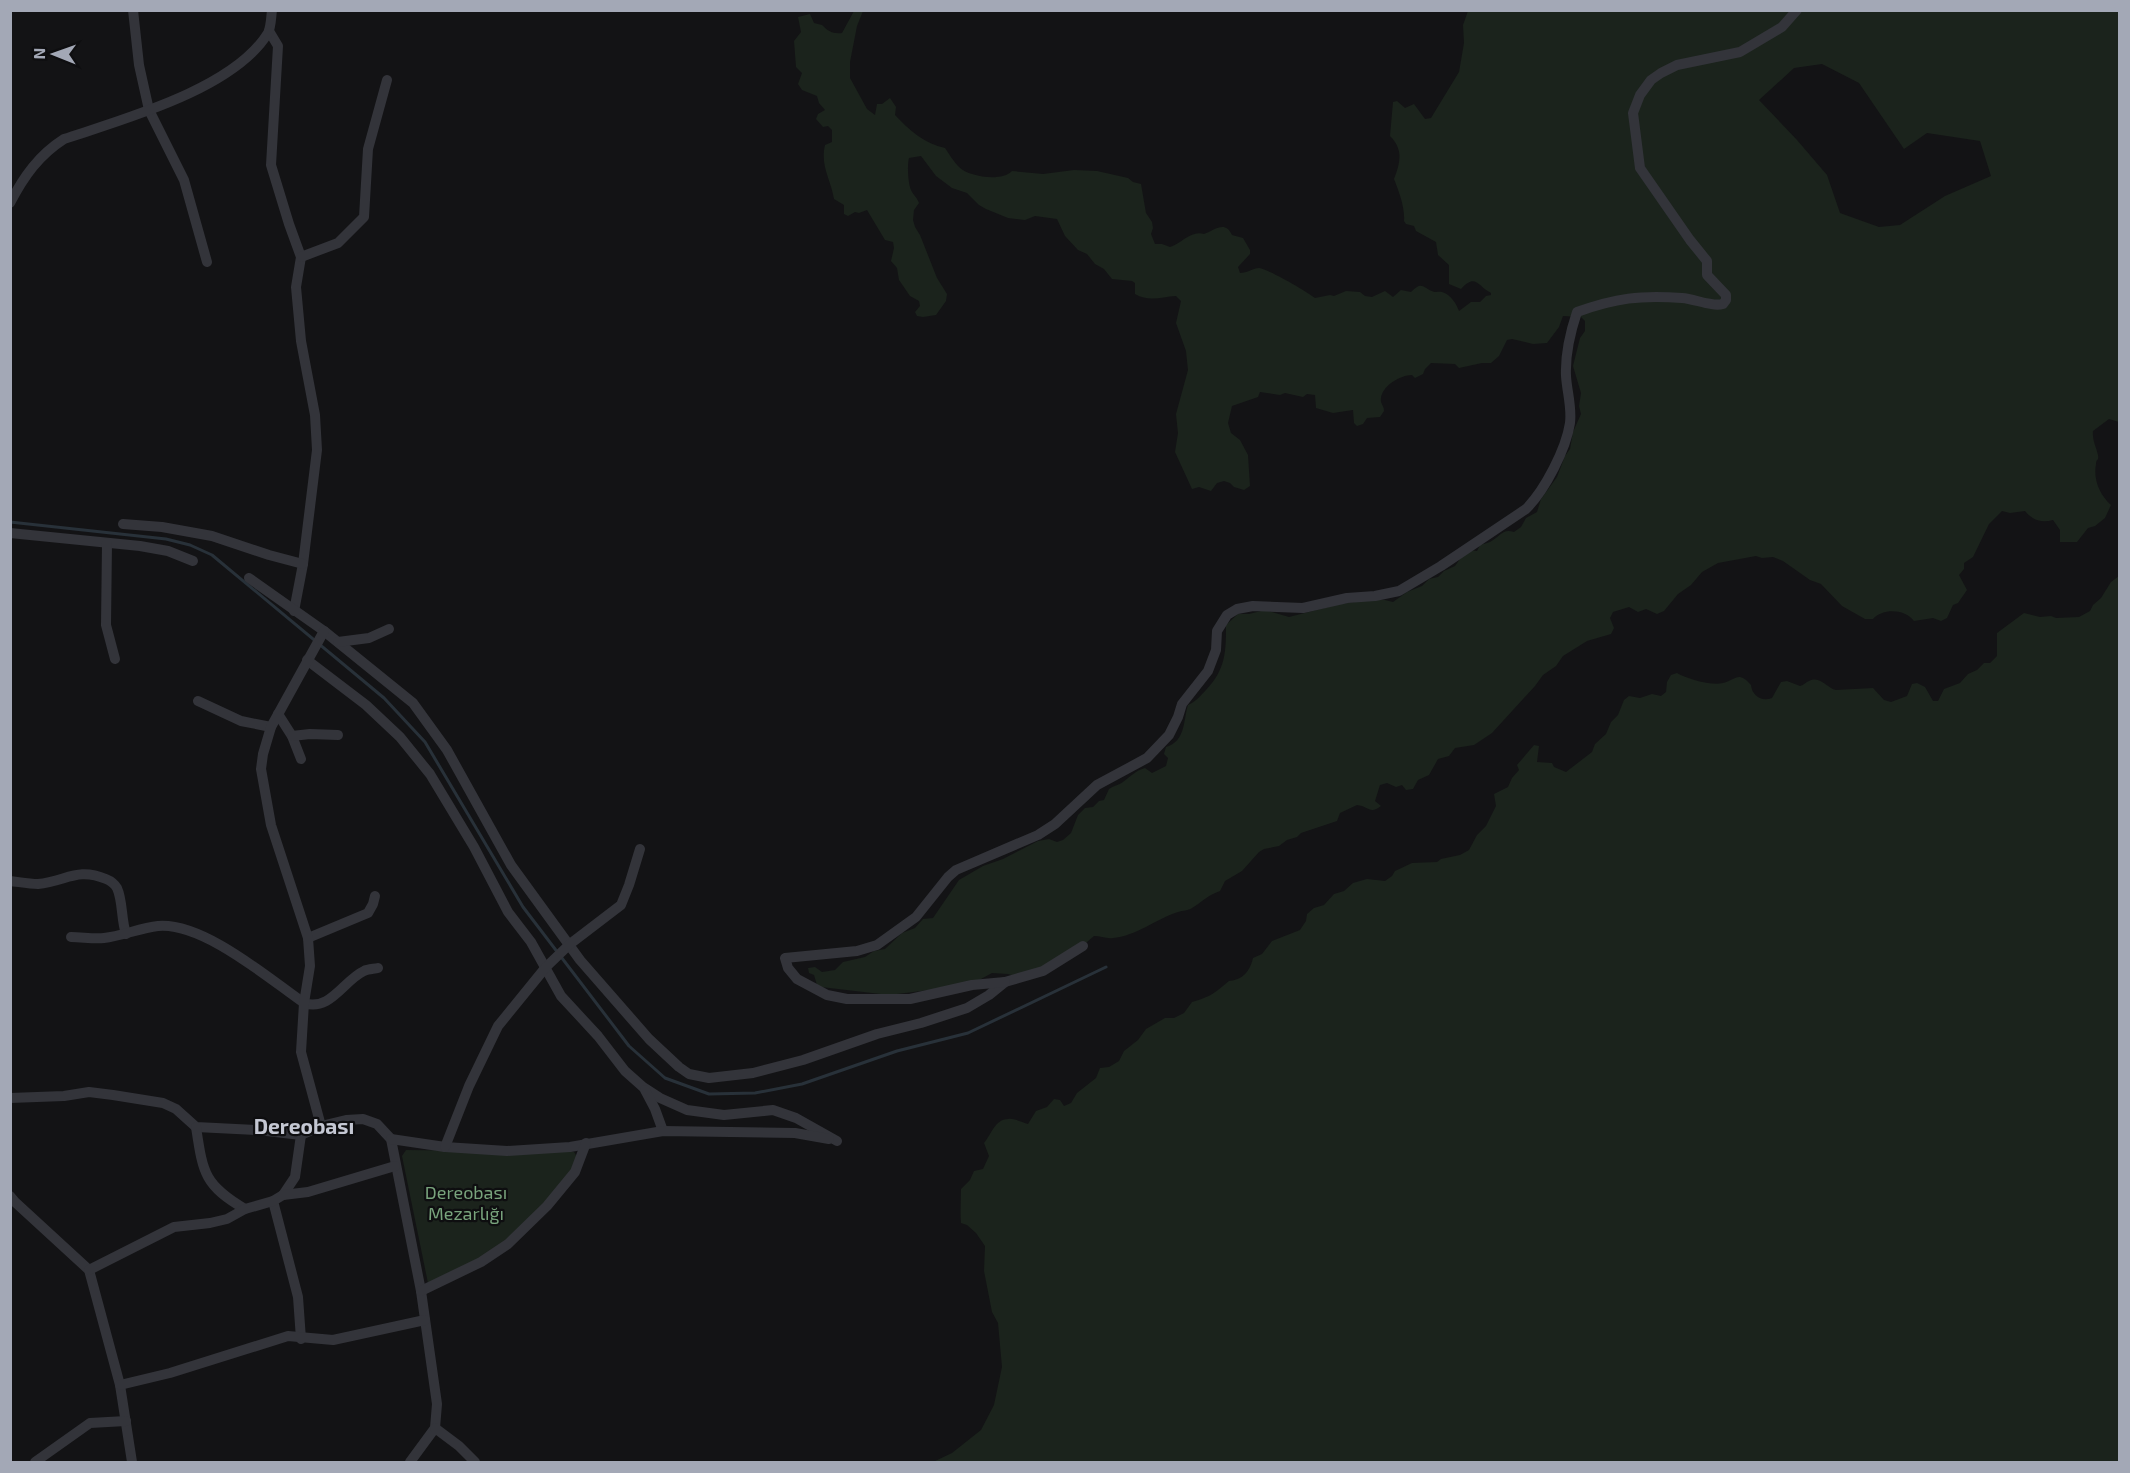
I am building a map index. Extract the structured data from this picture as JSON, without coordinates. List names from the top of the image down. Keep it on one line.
{"districts":["Dereobası"],"parks":["Dereobası Mezarlığı"],"north":"left"}
